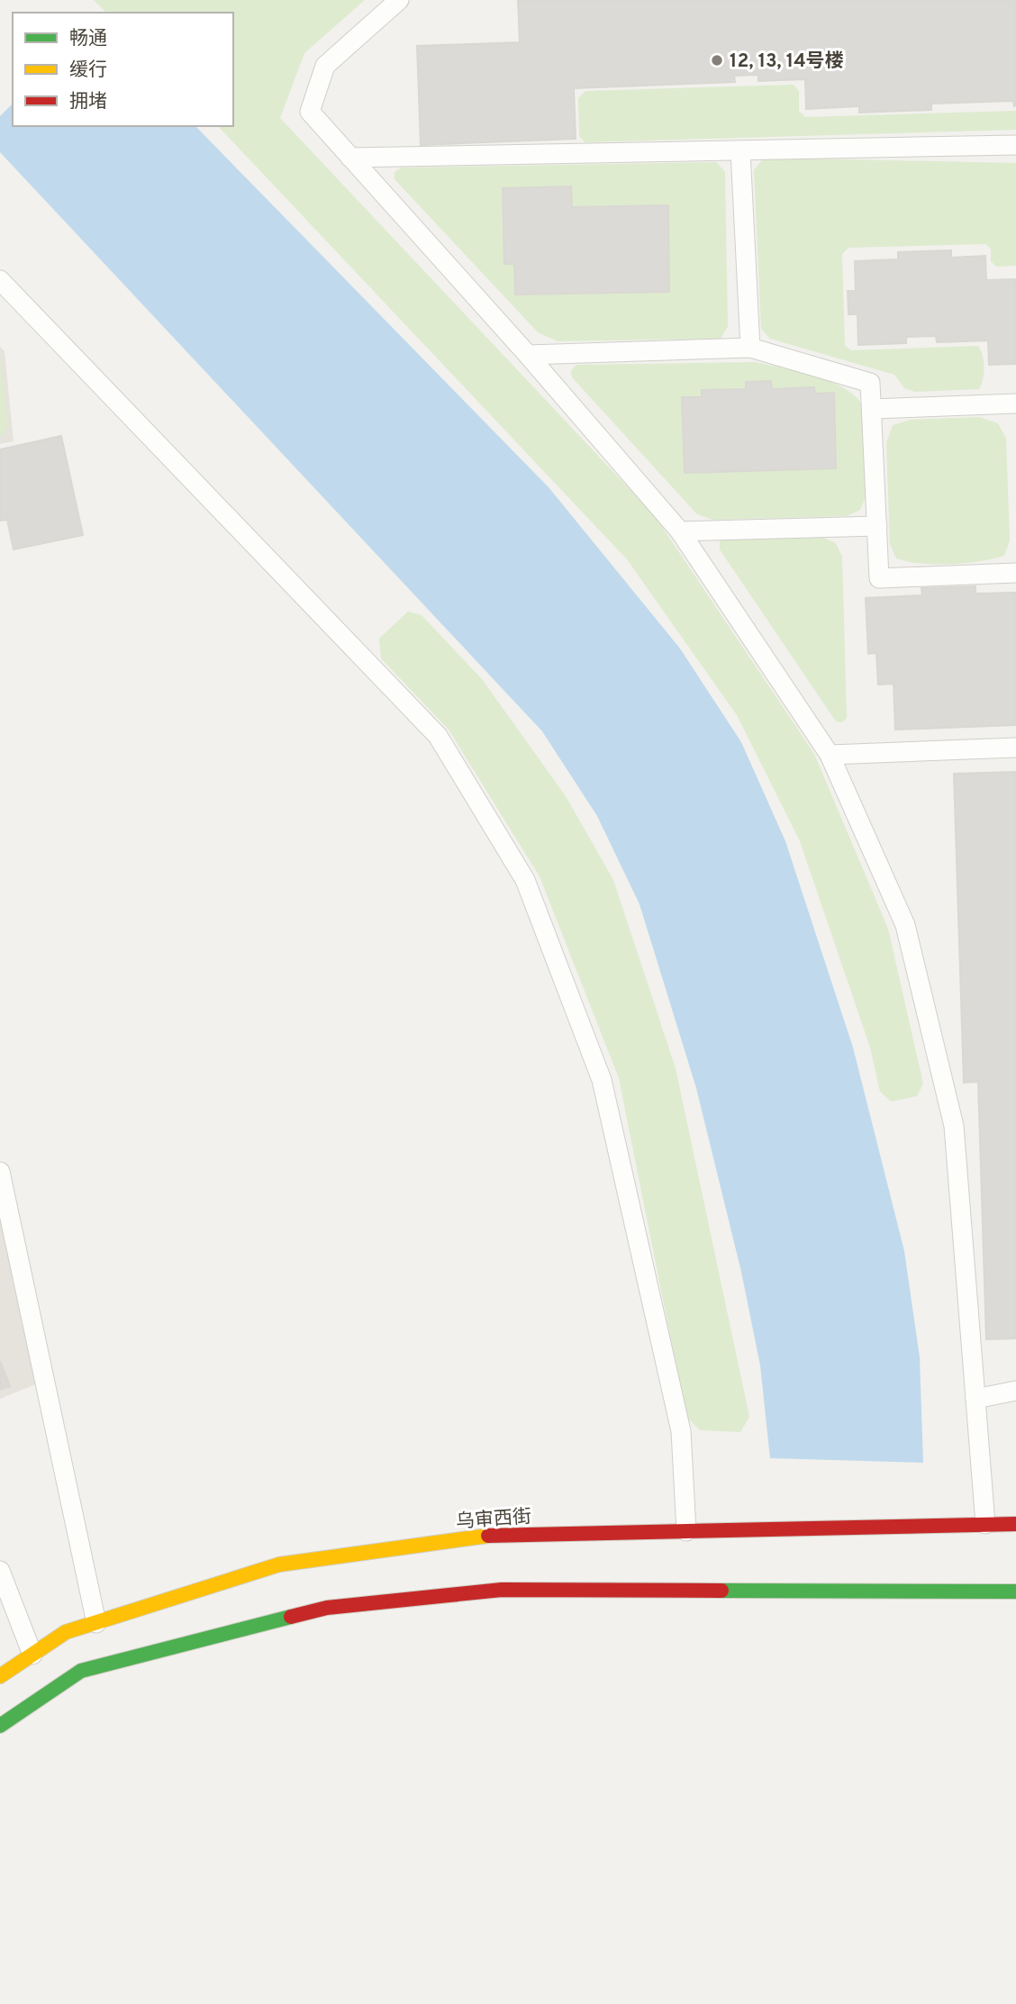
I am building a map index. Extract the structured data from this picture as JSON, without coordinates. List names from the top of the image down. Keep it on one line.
{"streets":{"main road":["乌审西街"]},"places":["12, 13, 14号楼"],"legend":["畅通","缓行","拥堵"]}
